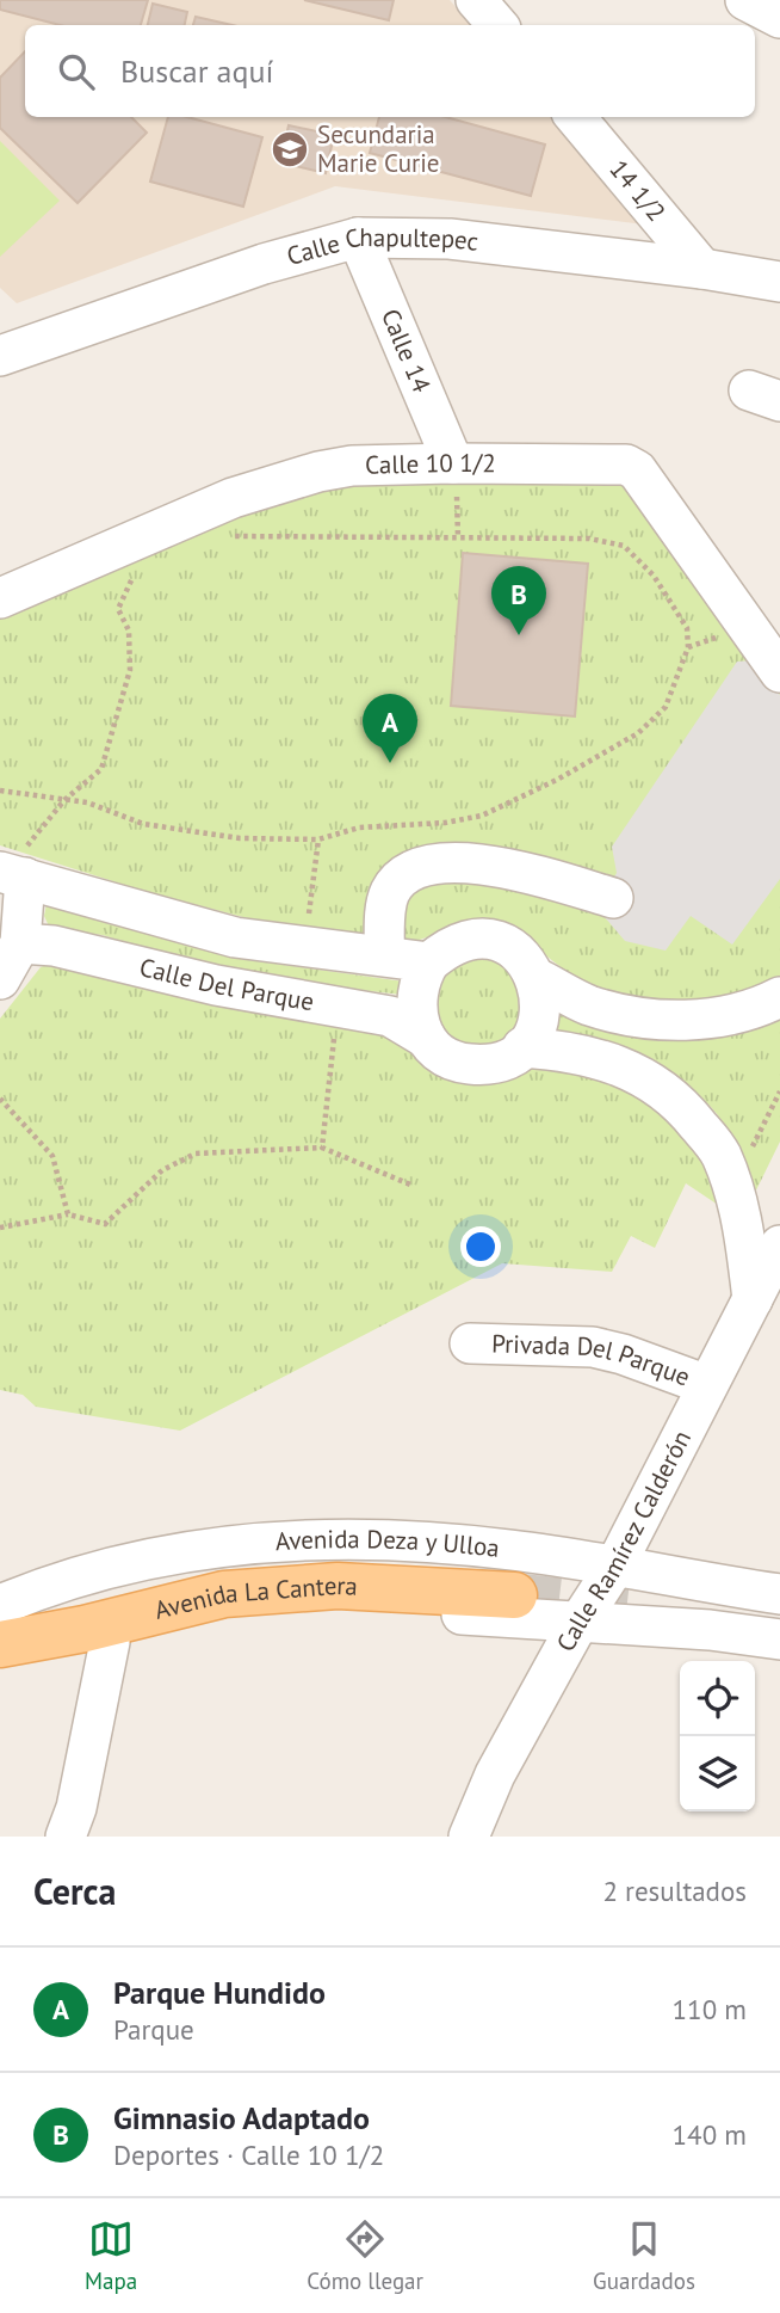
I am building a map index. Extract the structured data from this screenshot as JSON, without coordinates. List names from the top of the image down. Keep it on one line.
{"streets":{"main road":["Avenida La Cantera"],"street":["14 1/2","Calle Chapultepec","Calle 14","Calle 10 1/2","Calle Del Parque","Privada Del Parque","Calle Ramírez Calderón","Avenida Deza y Ulloa"]},"crossings":[["14 1/2","Calle Chapultepec"],["Calle Chapultepec","Calle 14"],["Calle 14","Calle 10 1/2"],["Calle Del Parque","Calle Ramírez Calderón"],["Privada Del Parque","Calle Ramírez Calderón"],["Calle Ramírez Calderón","Avenida Deza y Ulloa"]],"places":{"school or university":["Secundaria Marie Curie"]},"page":{"search":"Buscar aquí","pins":["B","A"],"heading":["Cerca","2 resultados"],"list":[{"mark":"A","name":"Parque Hundido","note":"Parque","value":"110 m"},{"mark":"B","name":"Gimnasio Adaptado","note":"Deportes · Calle 10 1/2","value":"140 m"}],"nav":["Mapa","Cómo llegar","Guardados"]}}
